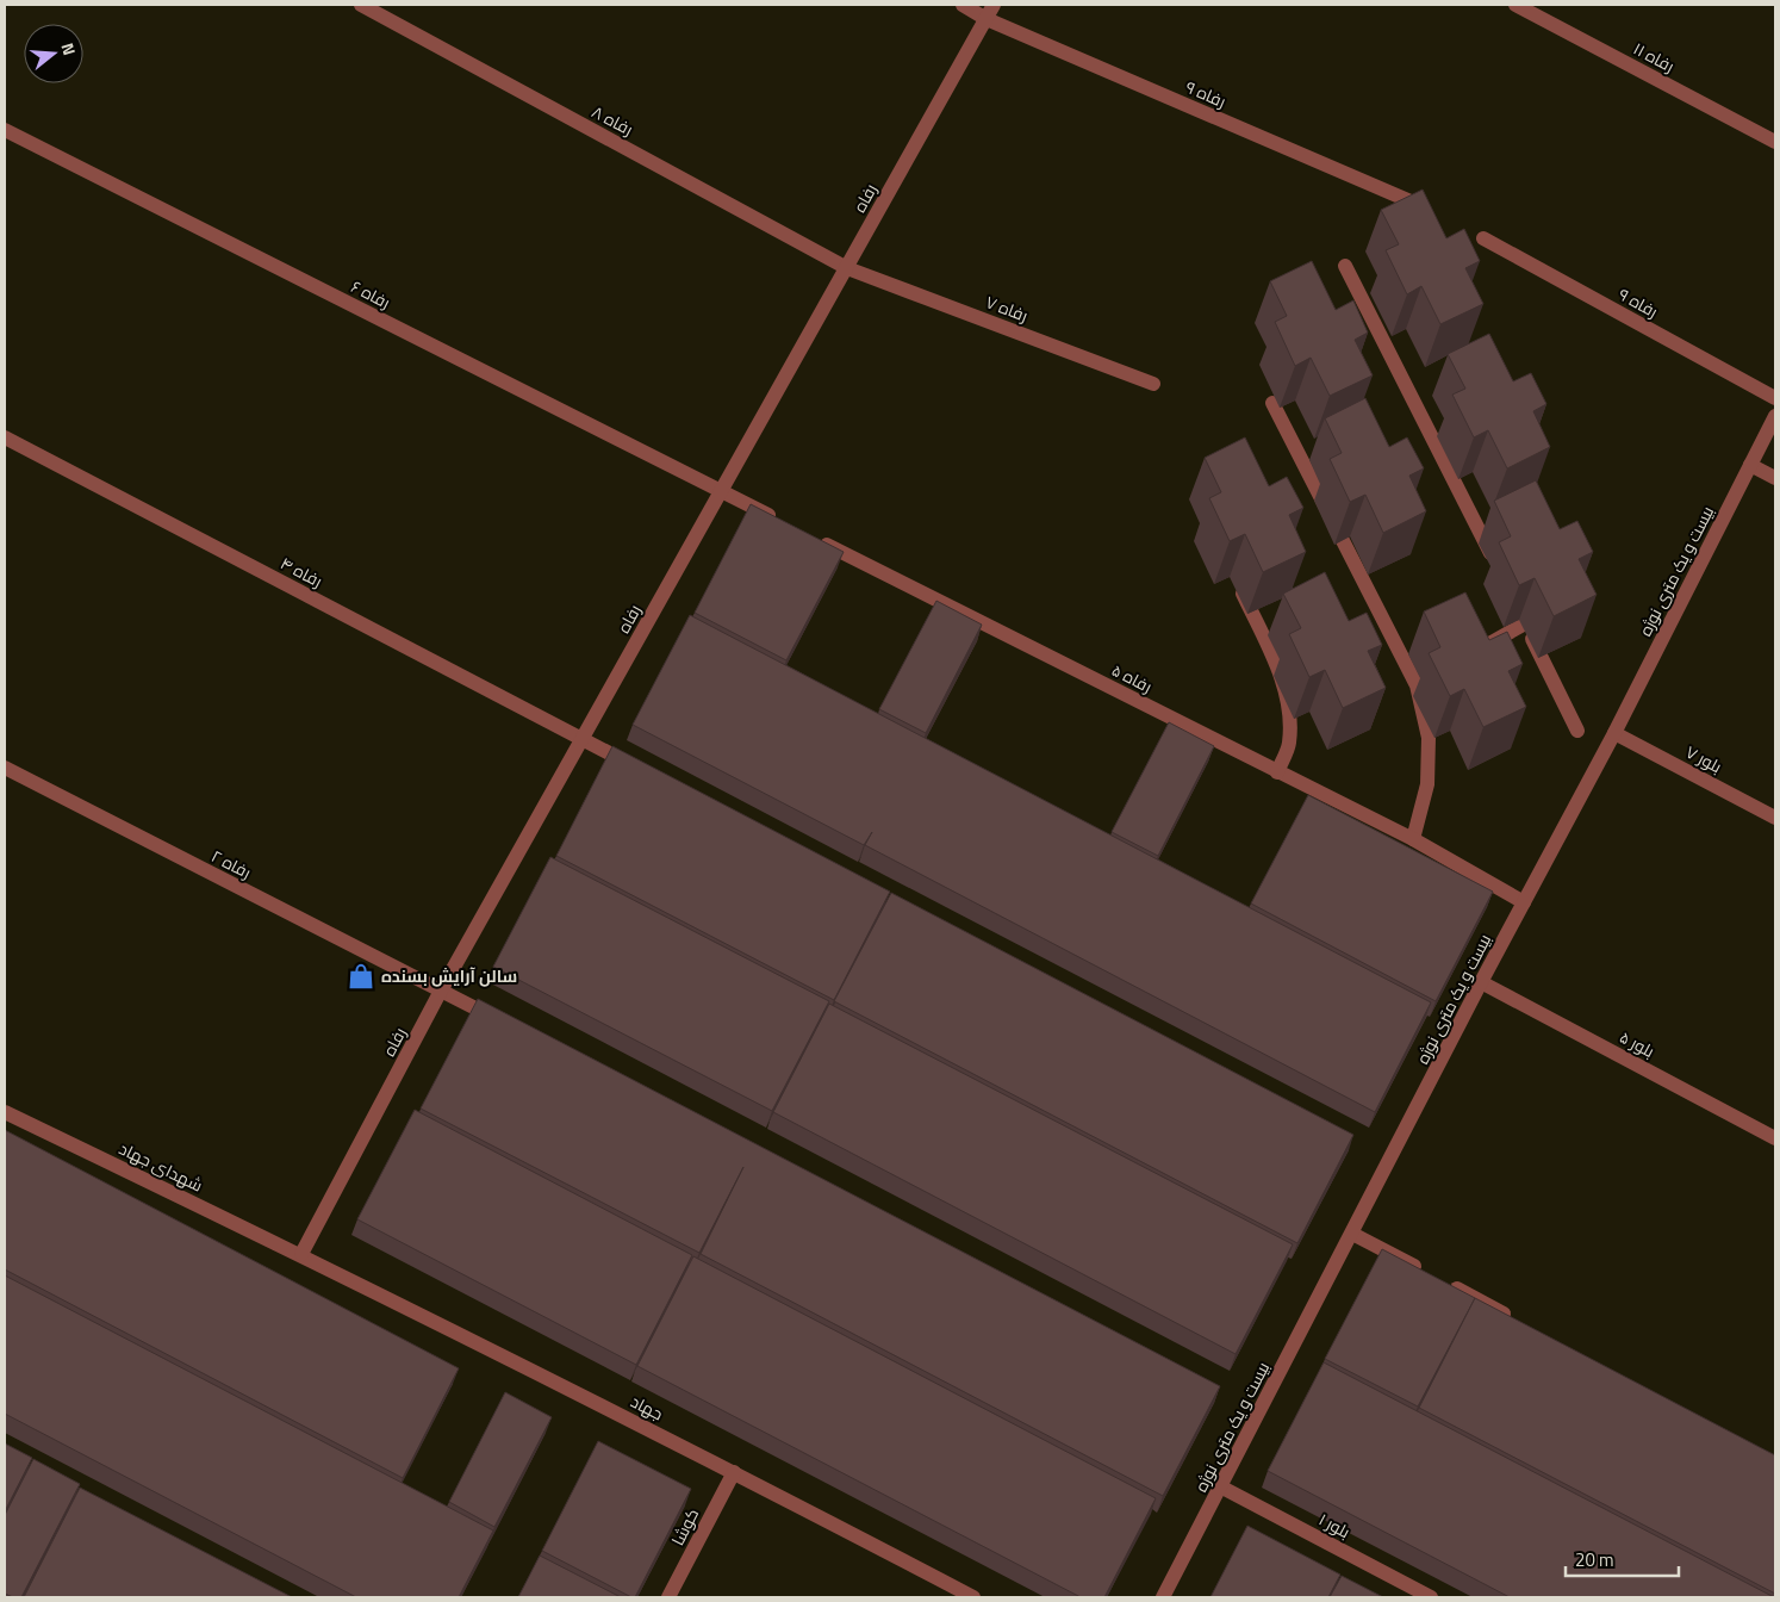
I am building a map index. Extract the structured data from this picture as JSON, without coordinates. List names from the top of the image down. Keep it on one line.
{"streets":{"street":["رفاه ۱۱","رفاه ۹","رفاه ۸","رفاه","رفاه ۶","رفاه ۷","بیست و یک متری نوژه","رفاه ۴","رفاه ۵","بلور ۷","رفاه ۲","بلور ۵","شهدای جهاد","جهاد","بلور ۱","کوشا"]},"crossings":[["رفاه ۹","رفاه"],["رفاه ۸","رفاه"],["رفاه ۸","رفاه ۷"],["رفاه","رفاه ۶"],["رفاه","رفاه ۷"],["رفاه","رفاه ۴"],["رفاه","رفاه ۲"],["رفاه","شهدای جهاد"],["رفاه","جهاد"],["بیست و یک متری نوژه","رفاه ۵"],["بیست و یک متری نوژه","بلور ۷"],["بیست و یک متری نوژه","بلور ۵"],["بیست و یک متری نوژه","بلور ۱"],["شهدای جهاد","جهاد"],["جهاد","کوشا"]],"places":{"shop":["سالن آرایش بسنده"]},"scale_bar":"20 m","north":"right"}
